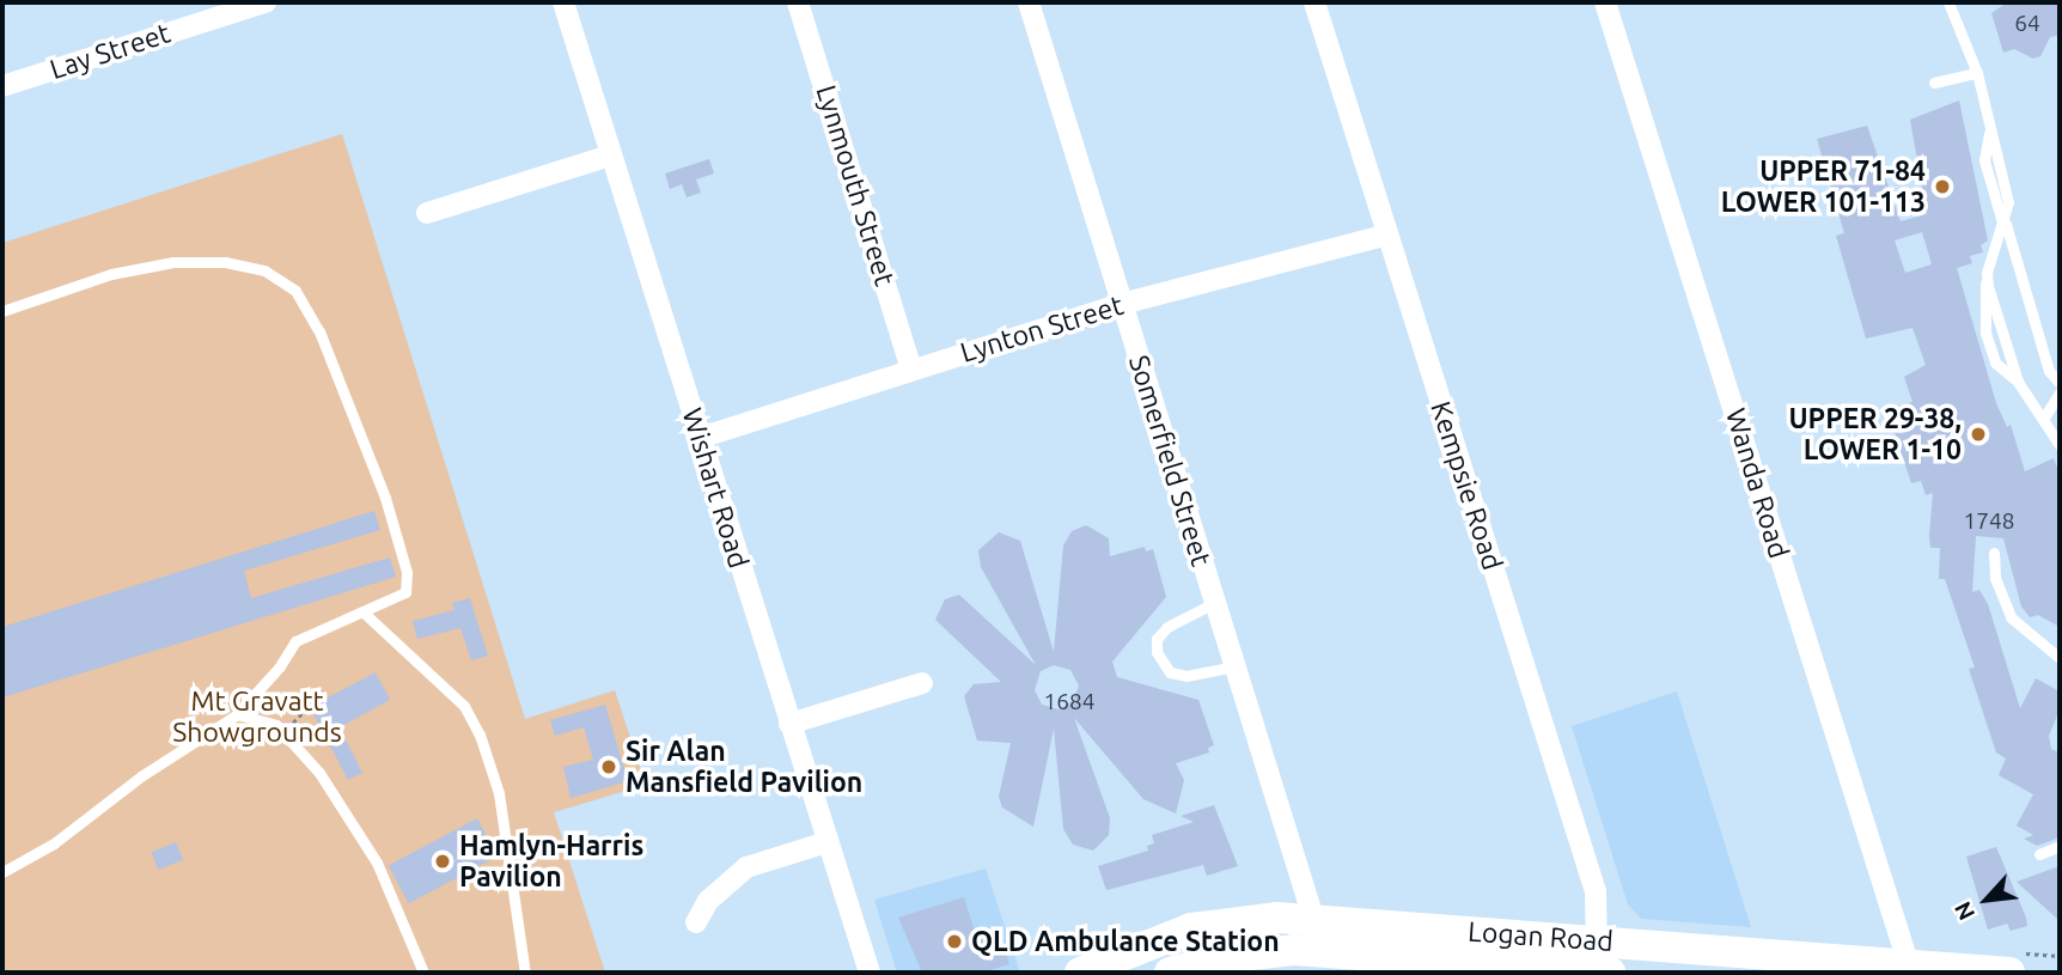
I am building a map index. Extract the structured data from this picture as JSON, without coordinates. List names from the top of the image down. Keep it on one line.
{"streets":{"main road":["Logan Road"],"street":["Lay Street","Lynmouth Street","Lynton Street","Somerfield Street","Wanda Road","Kempsie Road","Wishart Road"]},"crossings":[["Lynmouth Street","Lynton Street"],["Lynton Street","Somerfield Street"],["Lynton Street","Kempsie Road"],["Lynton Street","Wishart Road"],["Somerfield Street","Logan Road"],["Wanda Road","Logan Road"],["Kempsie Road","Logan Road"]],"parks":["Mt Gravatt Showgrounds"],"places":["UPPER 71-84 LOWER 101-113","UPPER 29-38, LOWER 1-10","Sir Alan Mansfield Pavilion","Hamlyn-Harris Pavilion","QLD Ambulance Station"],"house_numbers":["64","1748","1684"],"north":"bottom left"}
